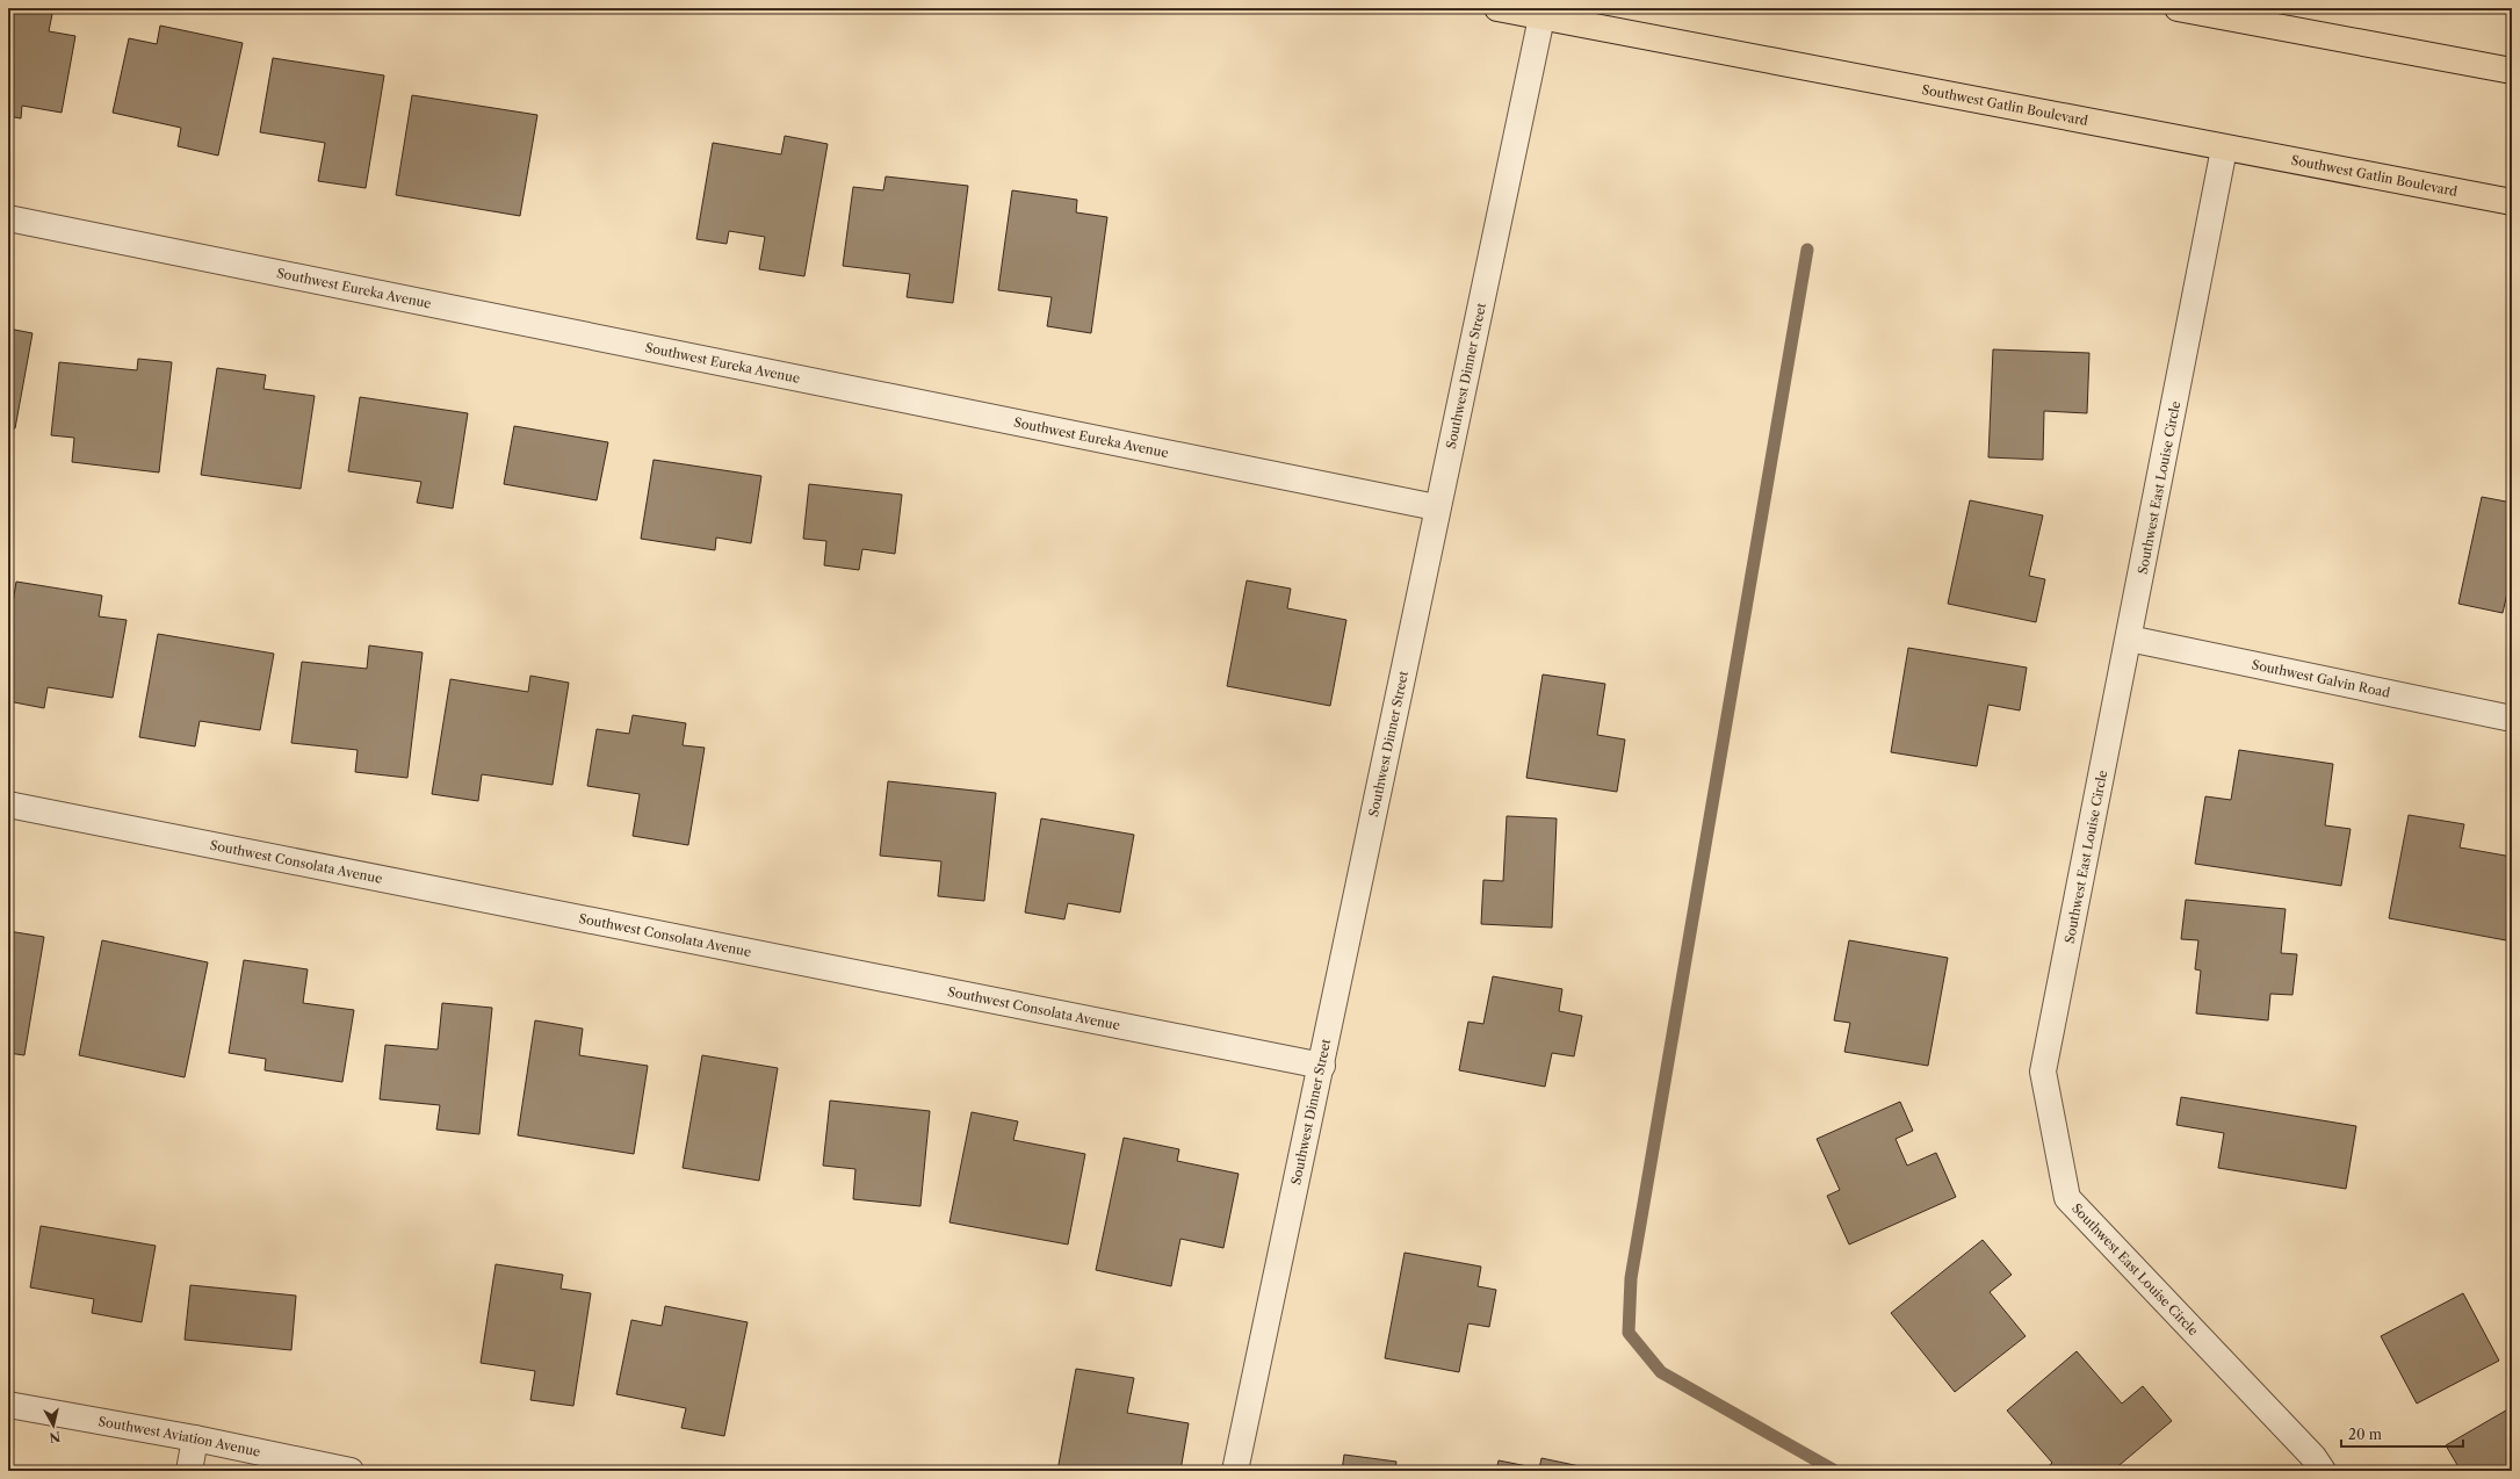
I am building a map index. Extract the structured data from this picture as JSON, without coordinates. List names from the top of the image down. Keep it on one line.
{"streets":{"main road":["Southwest Gatlin Boulevard"],"street":["Southwest Eureka Avenue","Southwest Dinner Street","Southwest East Louise Circle","Southwest Galvin Road","Southwest Consolata Avenue","Southwest Aviation Avenue"]},"crossings":[["Southwest Gatlin Boulevard","Southwest Dinner Street"],["Southwest Gatlin Boulevard","Southwest East Louise Circle"],["Southwest Eureka Avenue","Southwest Dinner Street"],["Southwest Dinner Street","Southwest Consolata Avenue"],["Southwest East Louise Circle","Southwest Galvin Road"]],"scale_bar":"20 m","north":"bottom"}
